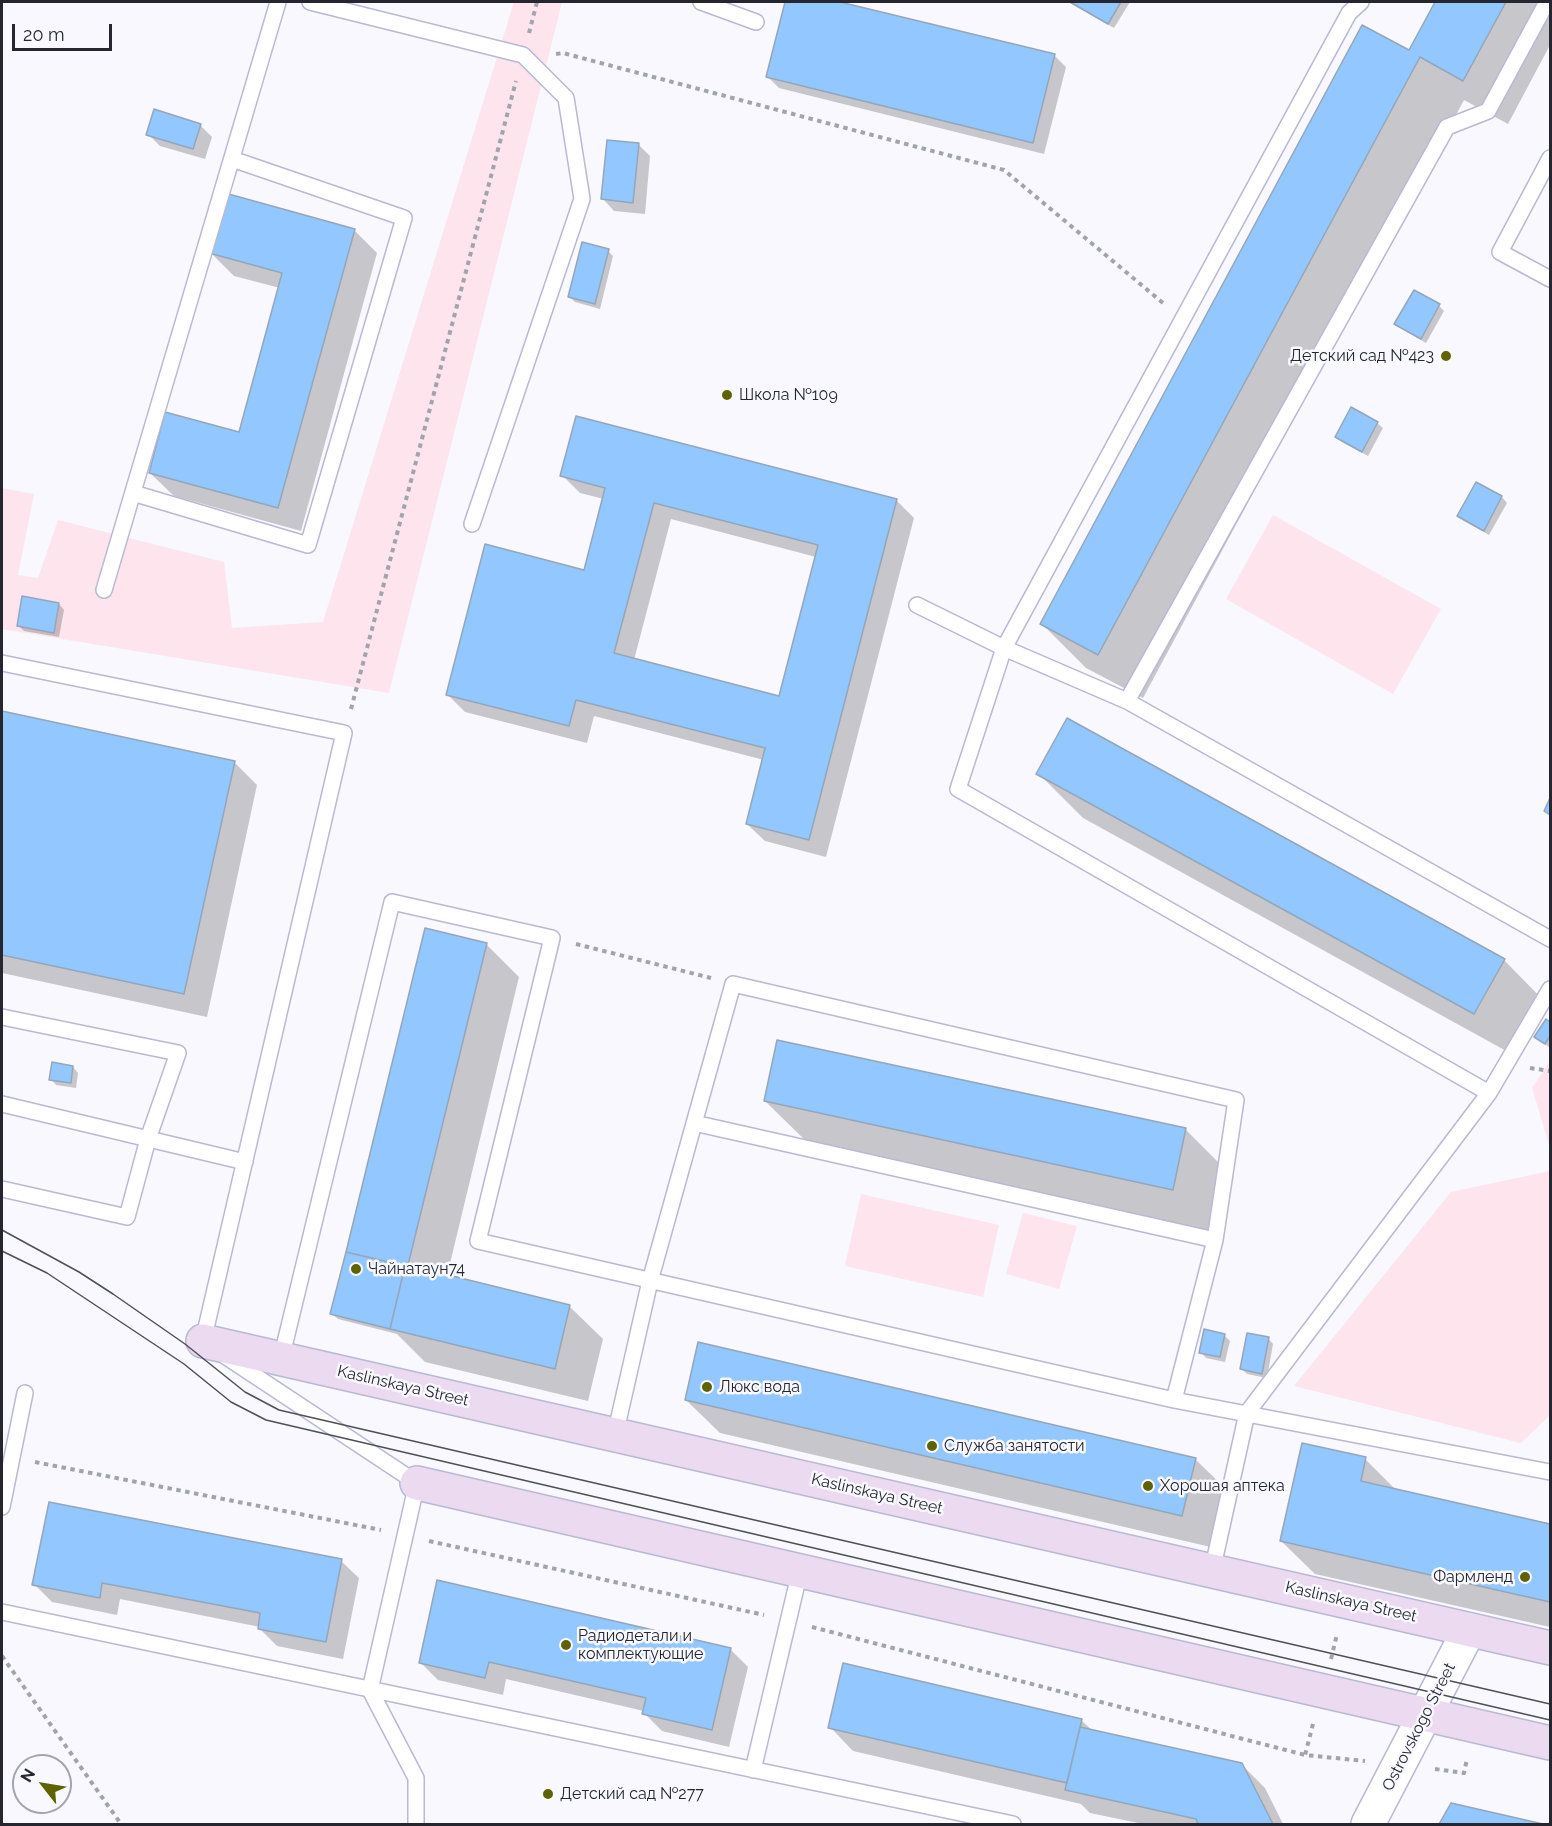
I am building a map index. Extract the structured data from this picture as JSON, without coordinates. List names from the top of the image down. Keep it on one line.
{"streets":{"main road":["Kaslinskaya Street"],"street":["Ostrovskogo Street"]},"crossings":[["Kaslinskaya Street","Ostrovskogo Street"]],"places":["Детский сад №423","Школа №109","Чайнатаун74","Люкс вода","Служба занятости","Хорошая аптека","Фармленд","Радиодетали и комплектующие","Детский сад №277"],"scale_bar":"20 m","north":"top left"}
